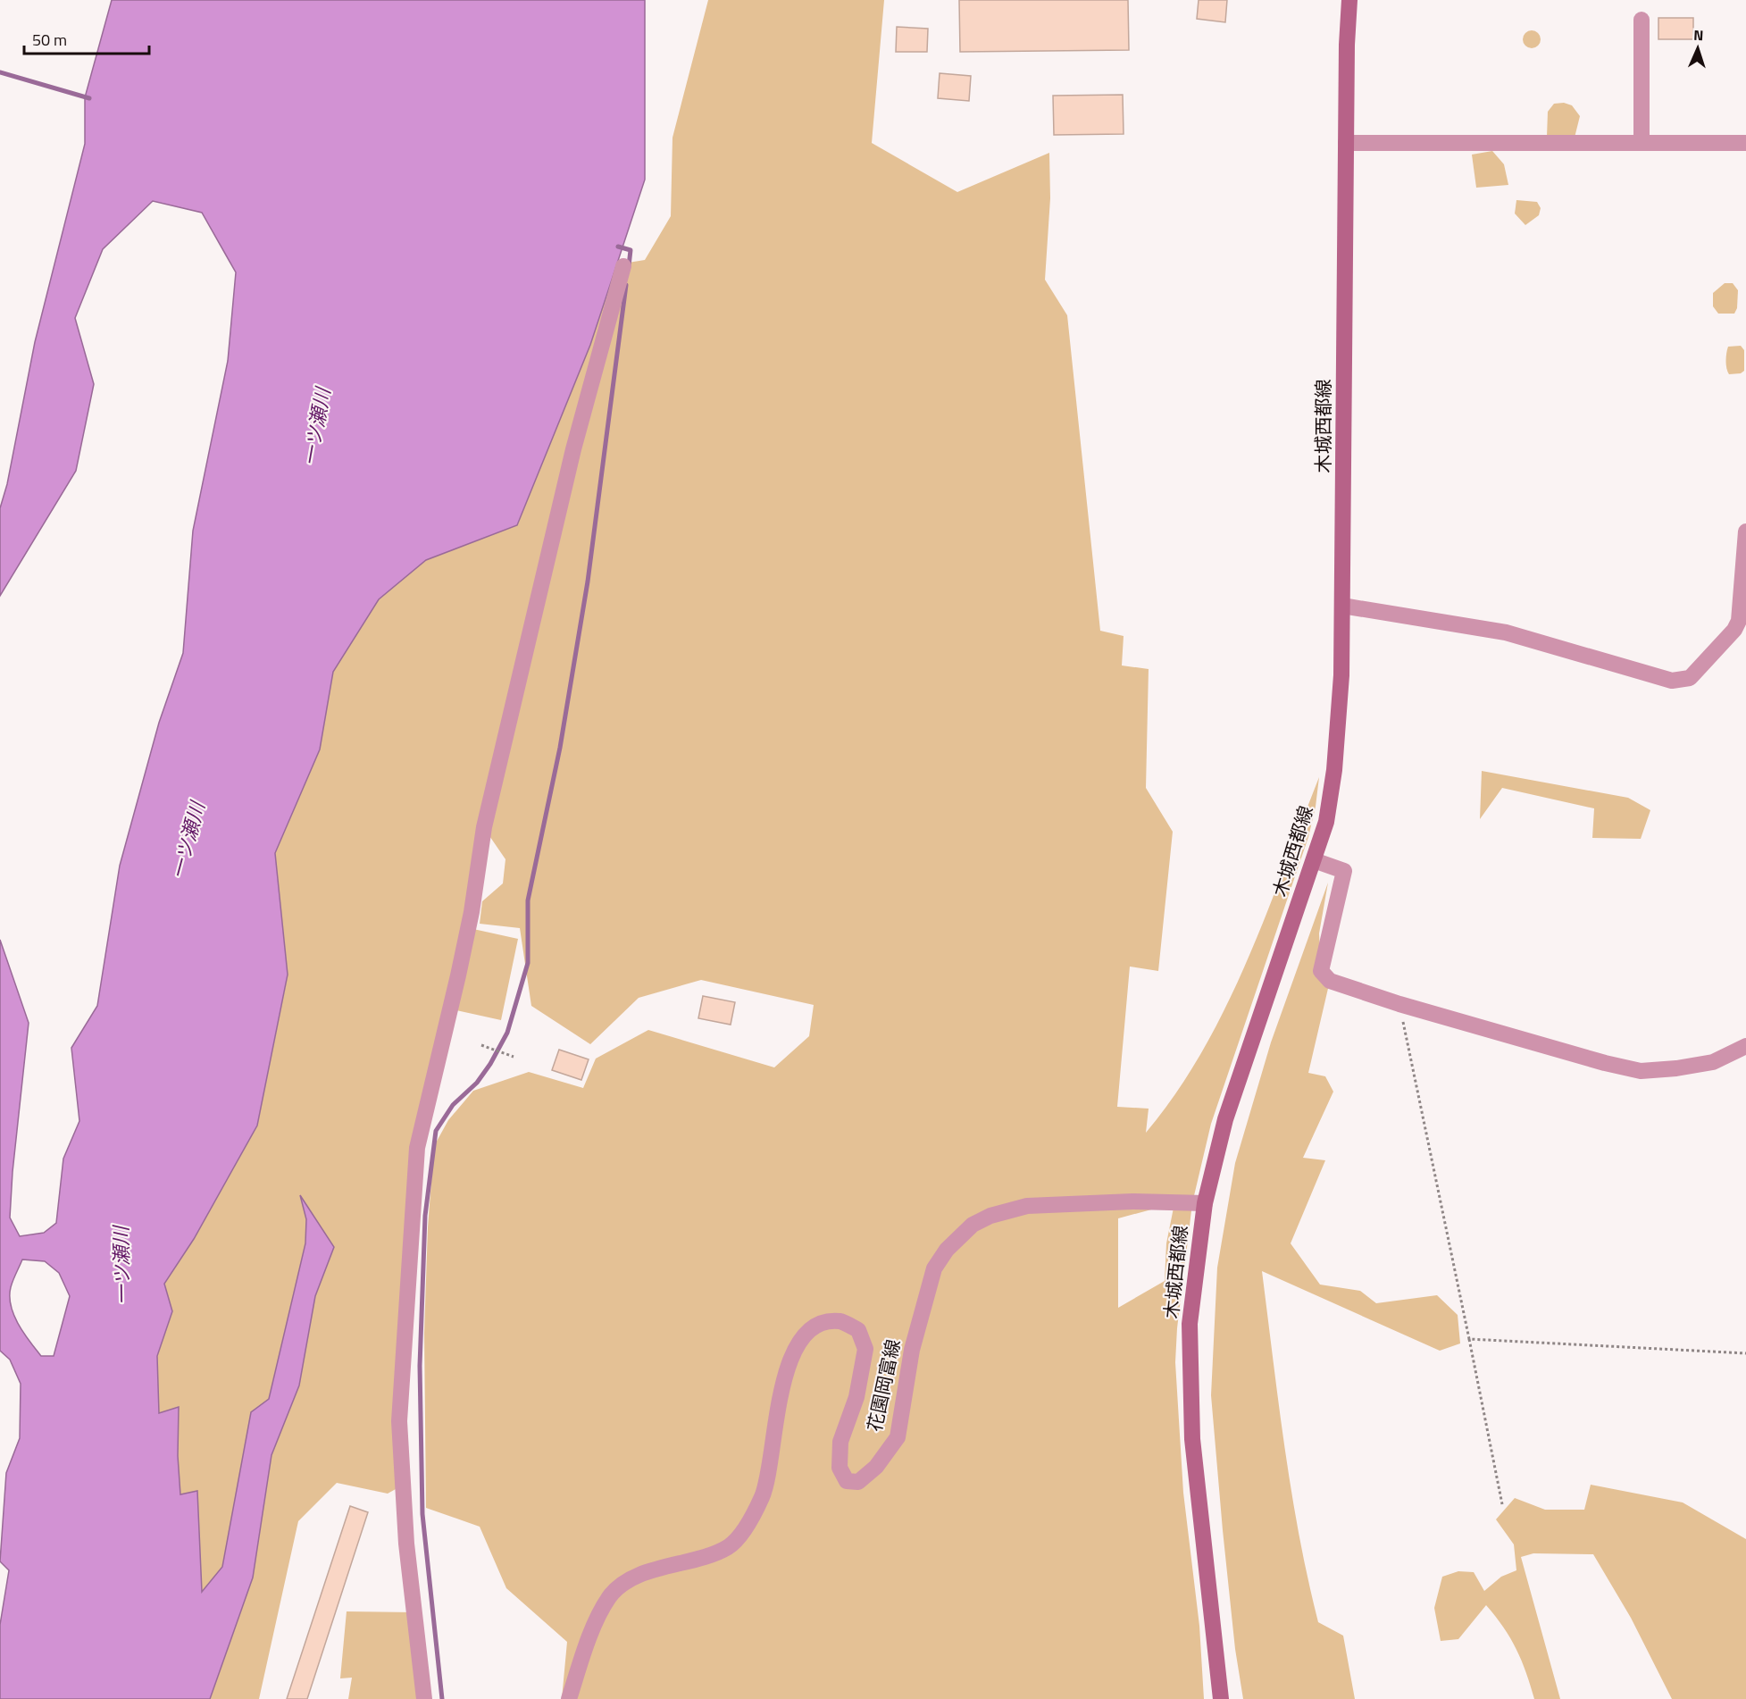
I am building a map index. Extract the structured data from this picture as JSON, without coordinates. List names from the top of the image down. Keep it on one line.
{"streets":{"main road":["木城西都線"],"street":["花園岡富線"]},"crossings":[["木城西都線","花園岡富線"]],"water":["一ツ瀬川"],"scale_bar":"50 m","north":"top"}
